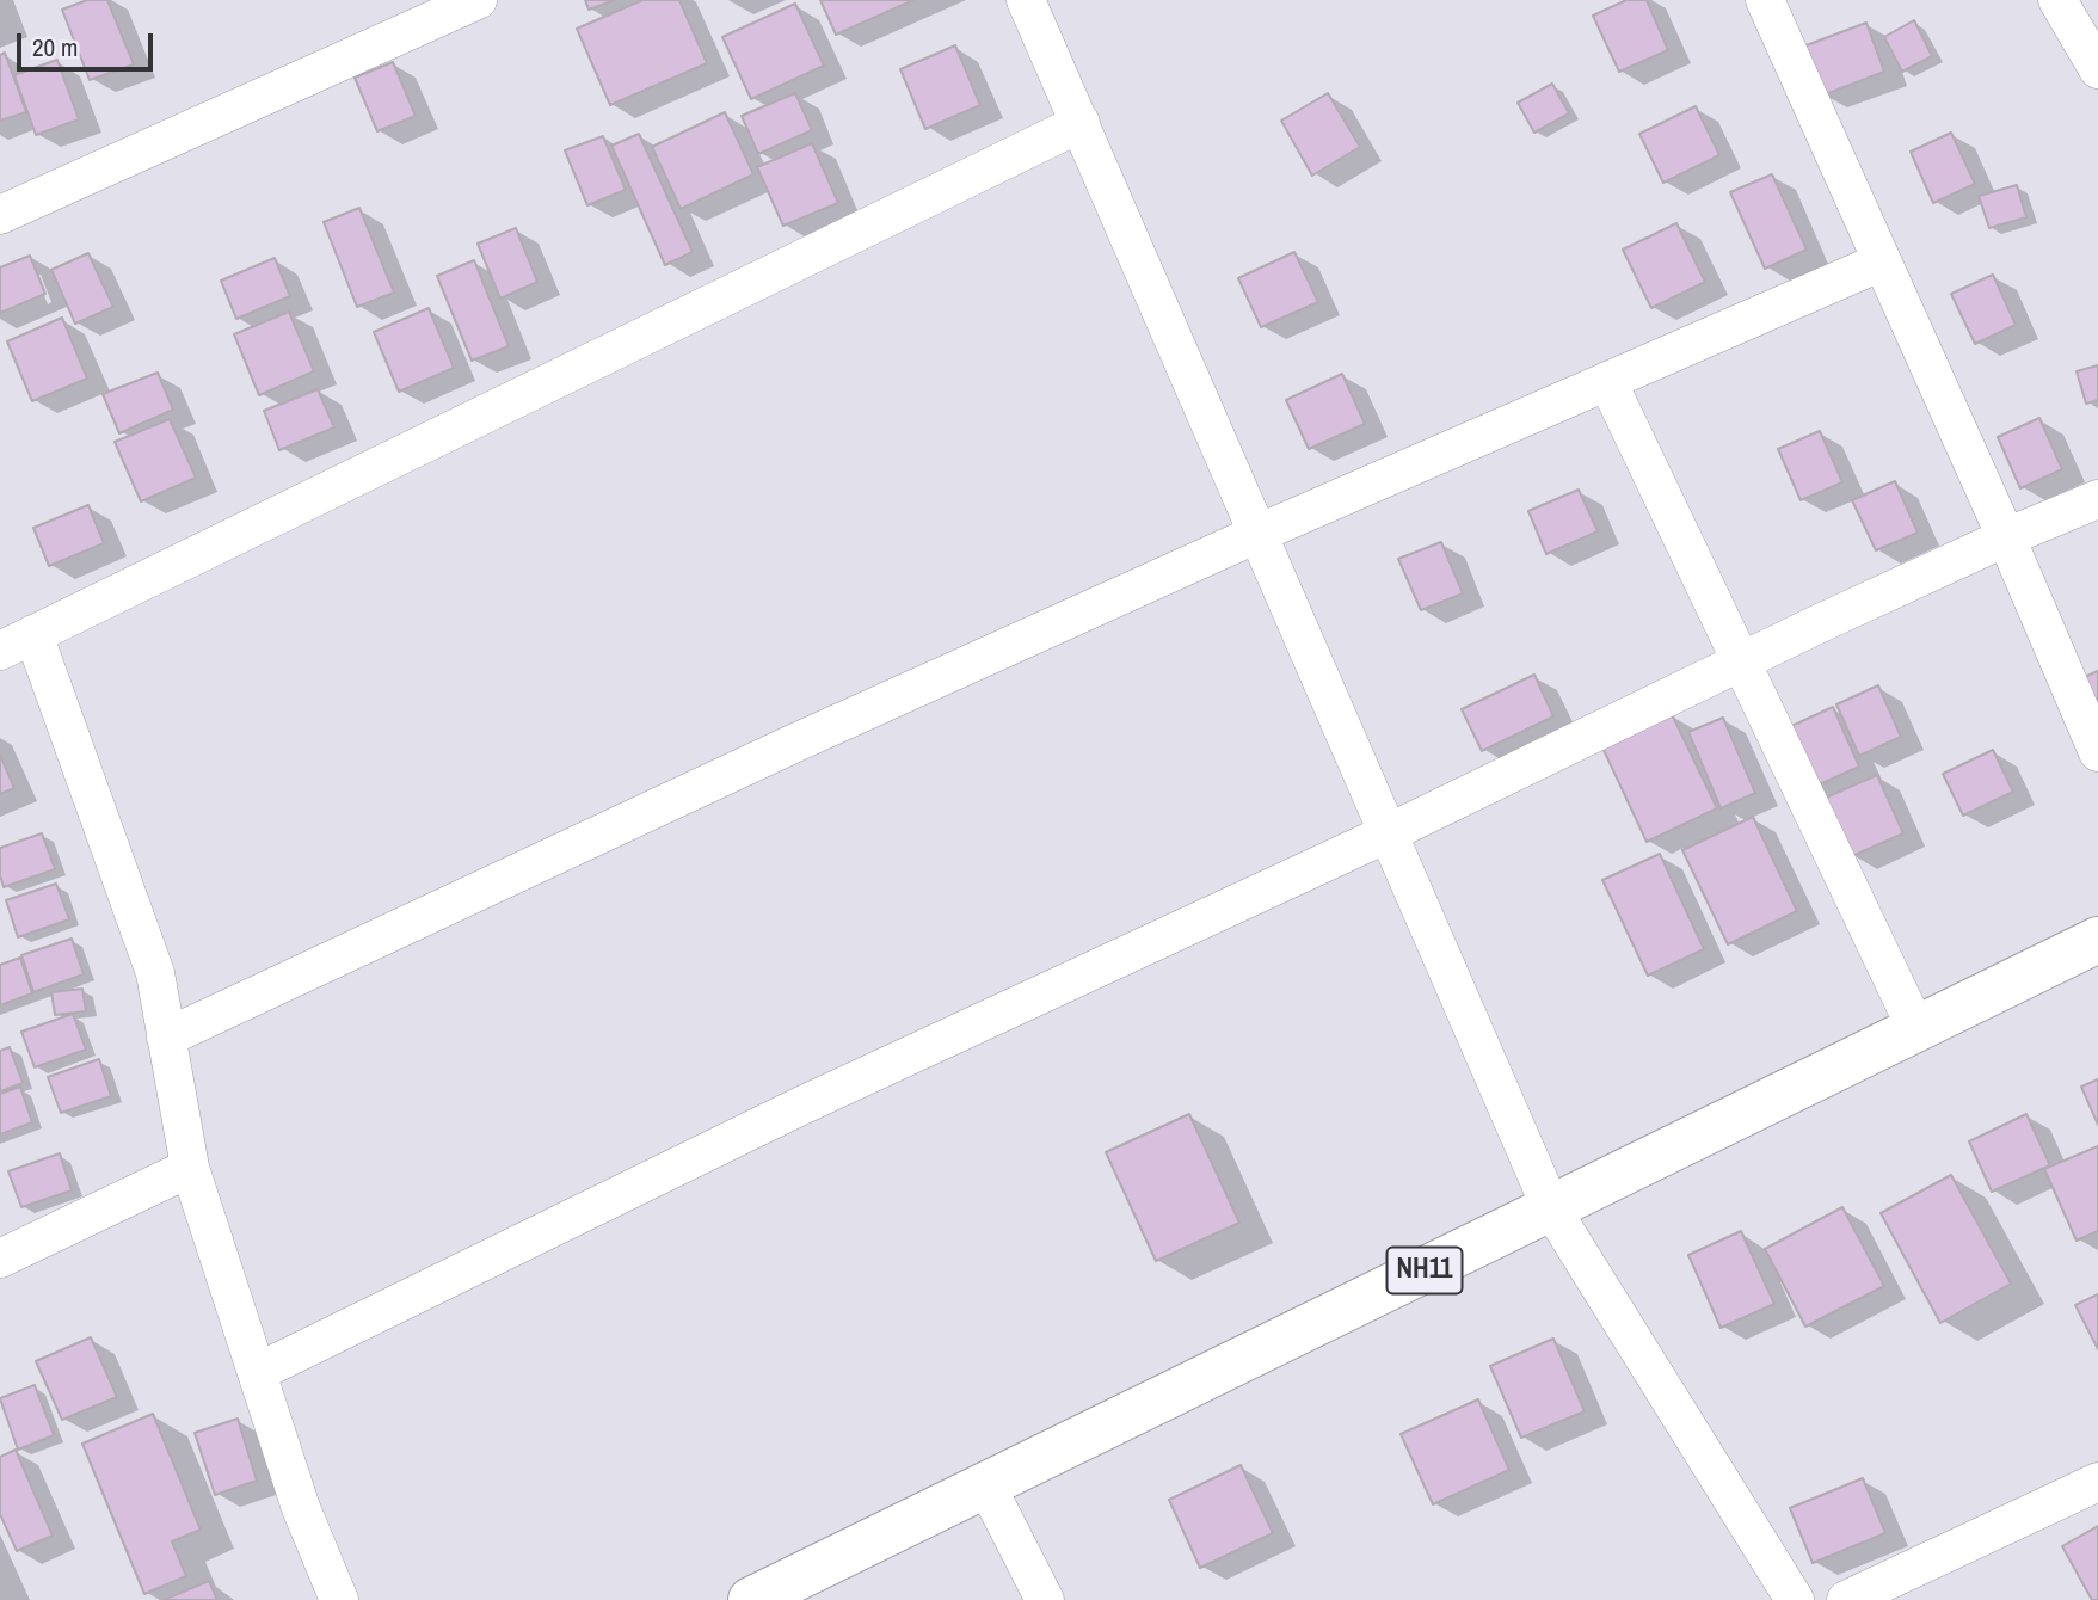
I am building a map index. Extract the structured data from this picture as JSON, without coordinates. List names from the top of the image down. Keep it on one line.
{"streets":{"highway":["NH11"]},"scale_bar":"20 m"}
